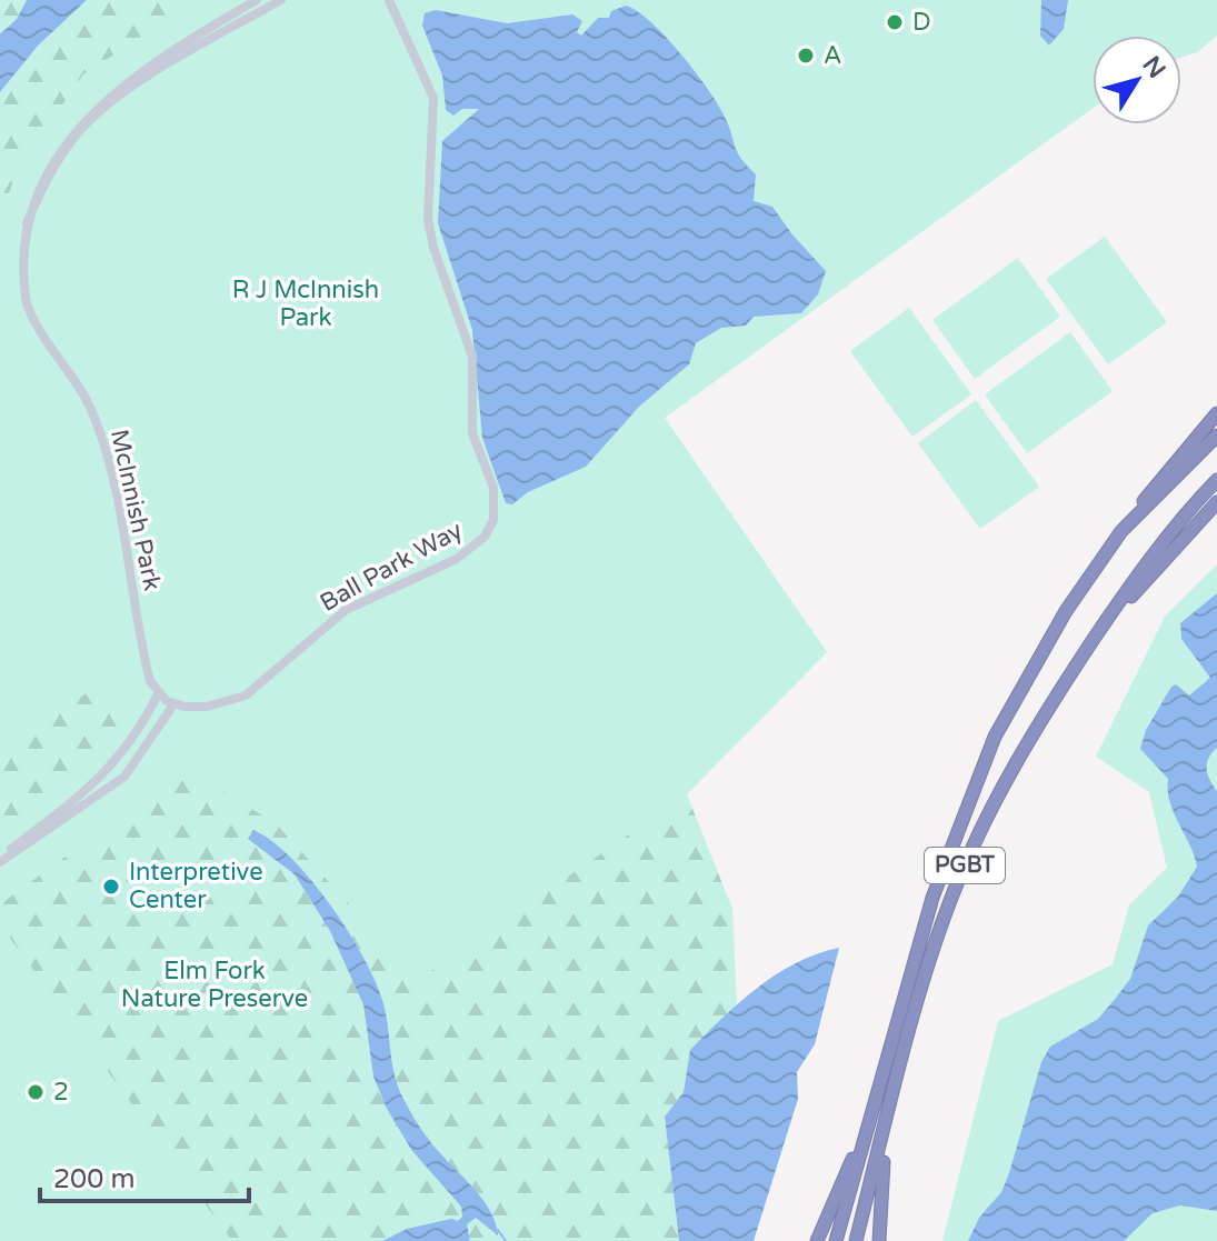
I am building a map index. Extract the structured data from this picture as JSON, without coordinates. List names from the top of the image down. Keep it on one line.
{"streets":{"highway":["PGBT"],"street":["McInnish Park","Ball Park Way"]},"crossings":[["McInnish Park","Ball Park Way"]],"parks":["R J McInnish Park","Elm Fork Nature Preserve"],"places":["D","A","Interpretive Center","2"],"scale_bar":"200 m","north":"top right"}
